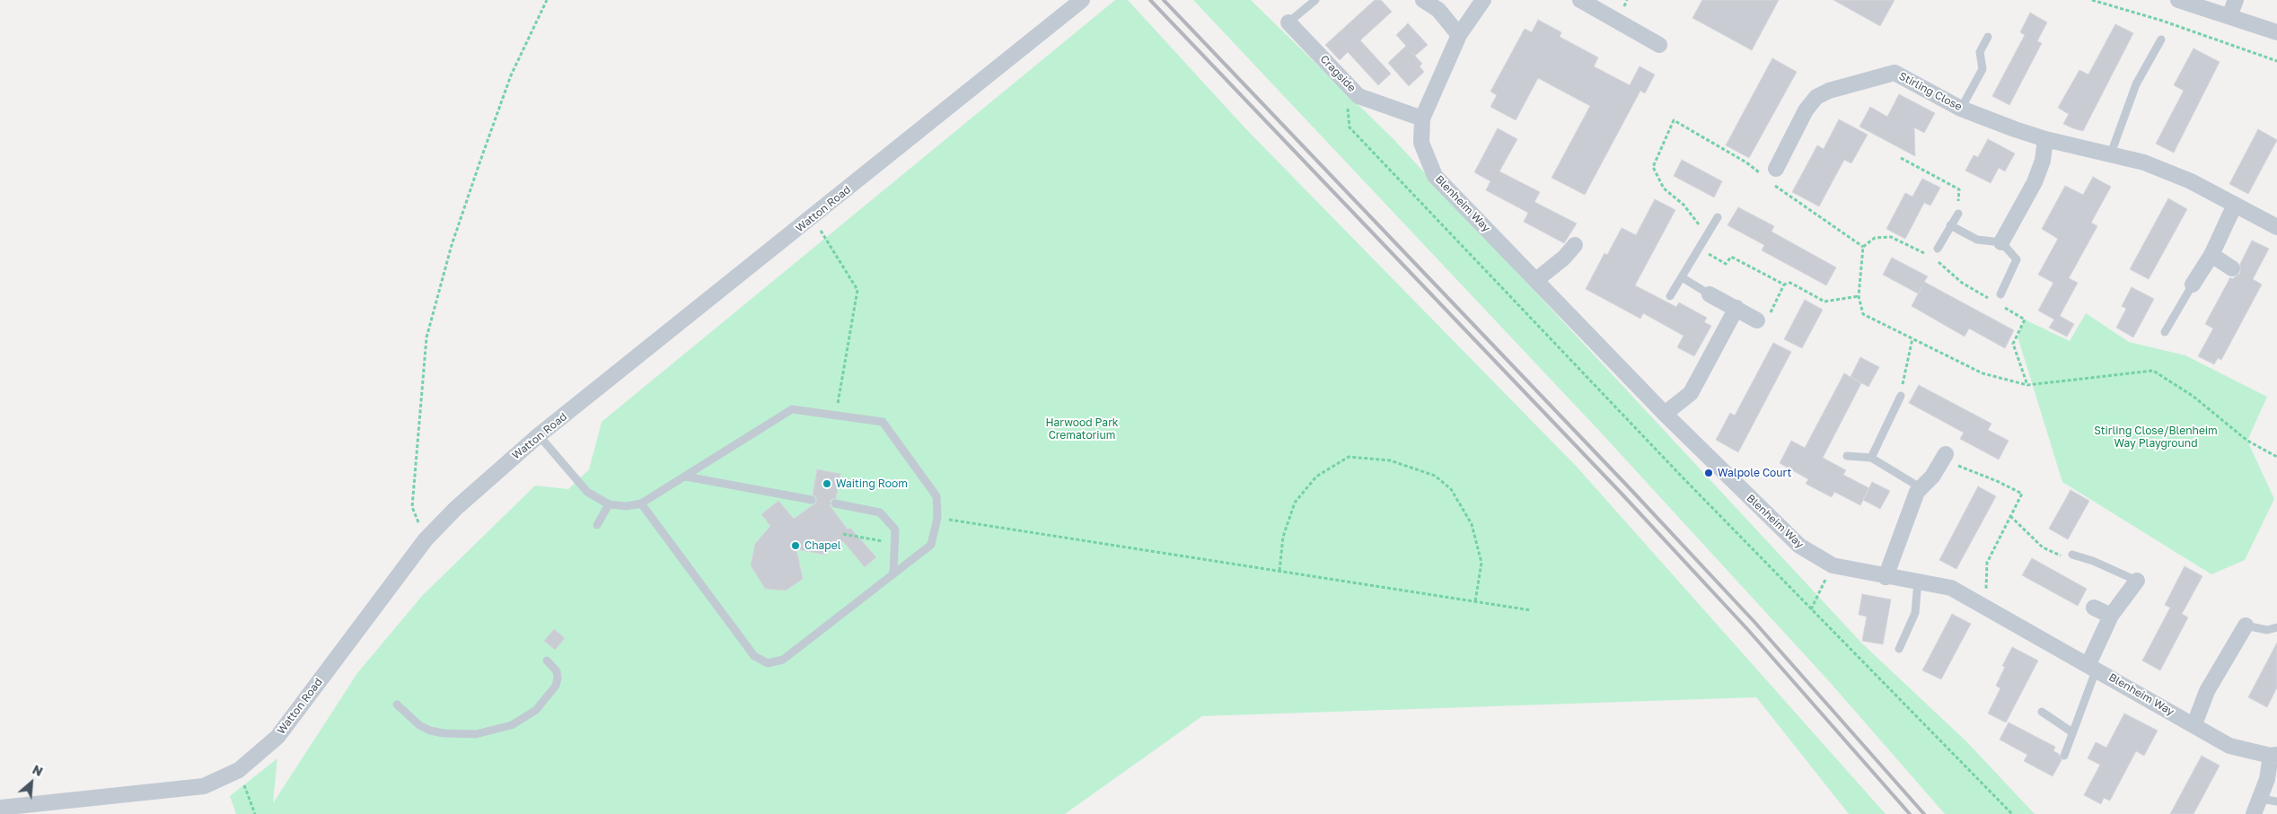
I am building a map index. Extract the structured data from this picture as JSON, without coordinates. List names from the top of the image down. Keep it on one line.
{"streets":{"street":["Cragside","Stirling Close","Blenheim Way","Watton Road"]},"crossings":[["Cragside","Blenheim Way"]],"parks":["Harwood Park Crematorium","Stirling Close/Blenheim Way Playground"],"places":["Walpole Court","Waiting Room","Chapel"],"north":"top right"}
